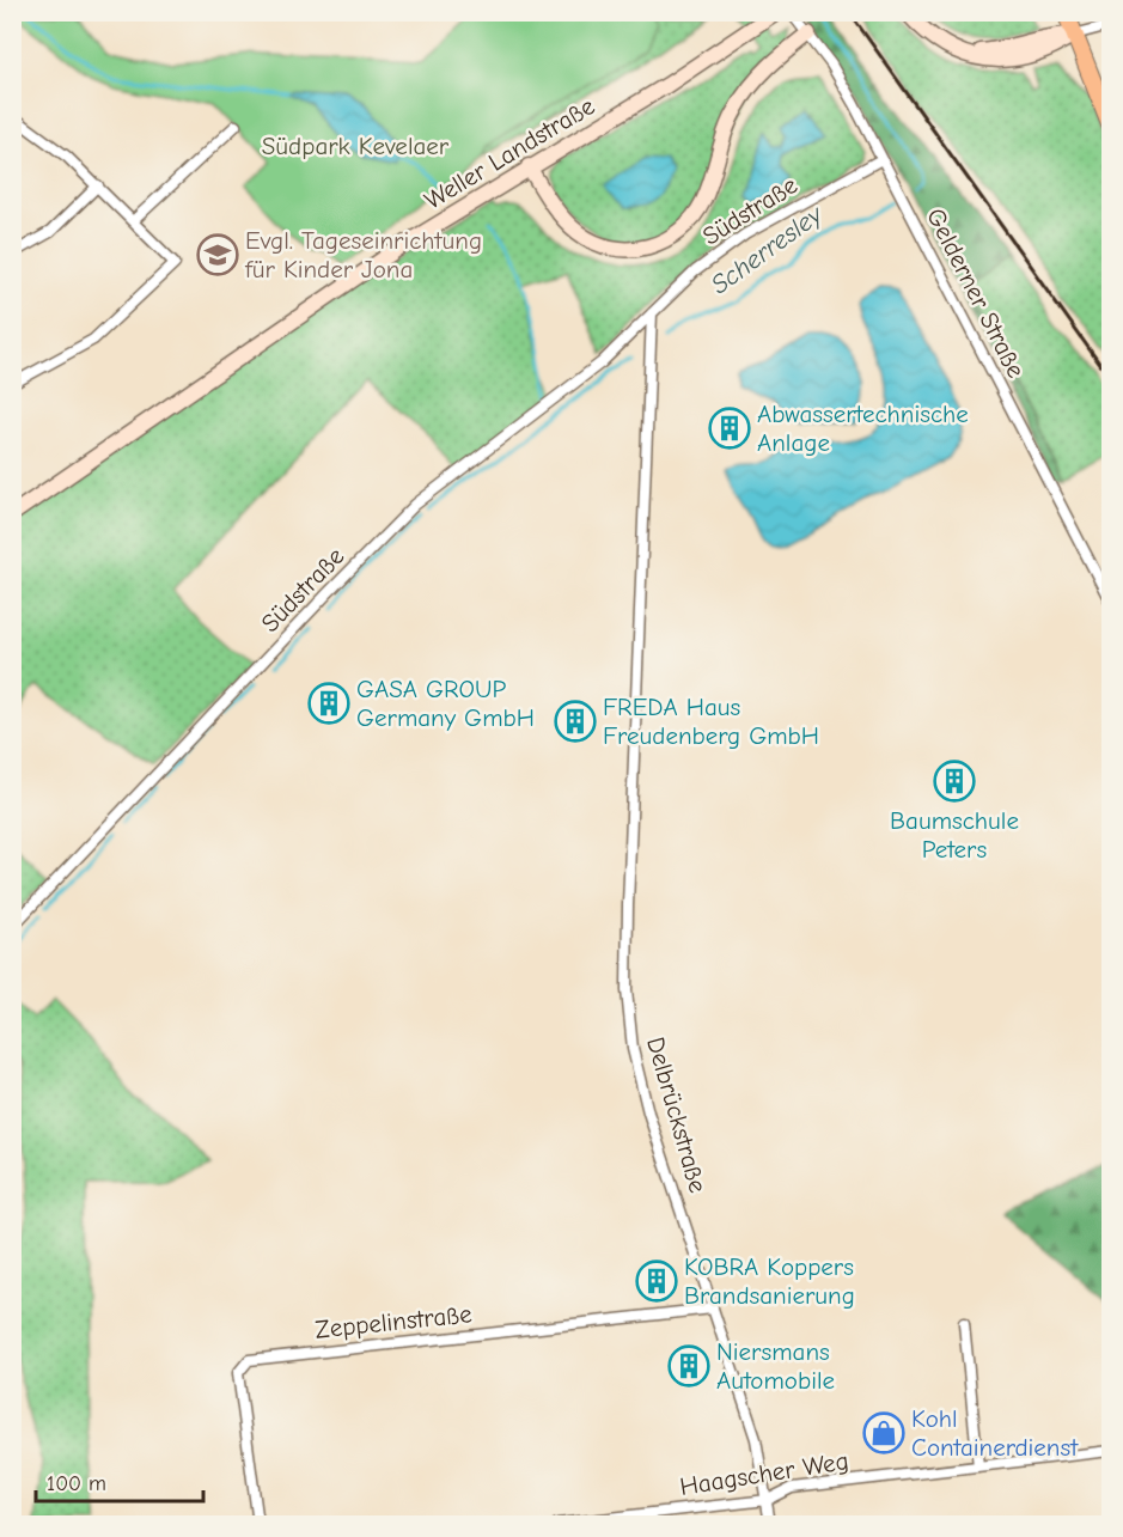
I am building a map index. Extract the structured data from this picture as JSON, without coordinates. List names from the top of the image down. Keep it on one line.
{"streets":{"main road":["Weller Landstraße"],"street":["Südstraße","Gelderner Straße","Delbrückstraße","Zeppelinstraße","Haagscher Weg"]},"crossings":[["Südstraße","Gelderner Straße"],["Südstraße","Delbrückstraße"],["Delbrückstraße","Zeppelinstraße"],["Delbrückstraße","Haagscher Weg"]],"water":["Scherresley"],"parks":["Südpark Kevelaer"],"places":{"school or university":["Evgl. Tageseinrichtung für Kinder Jona"],"building":["Abwassertechnische Anlage","GASA GROUP Germany GmbH","FREDA Haus Freudenberg GmbH","Baumschule Peters","KOBRA Koppers Brandsanierung","Niersmans Automobile"],"shop":["Kohl Containerdienst"]},"scale_bar":"100 m"}
